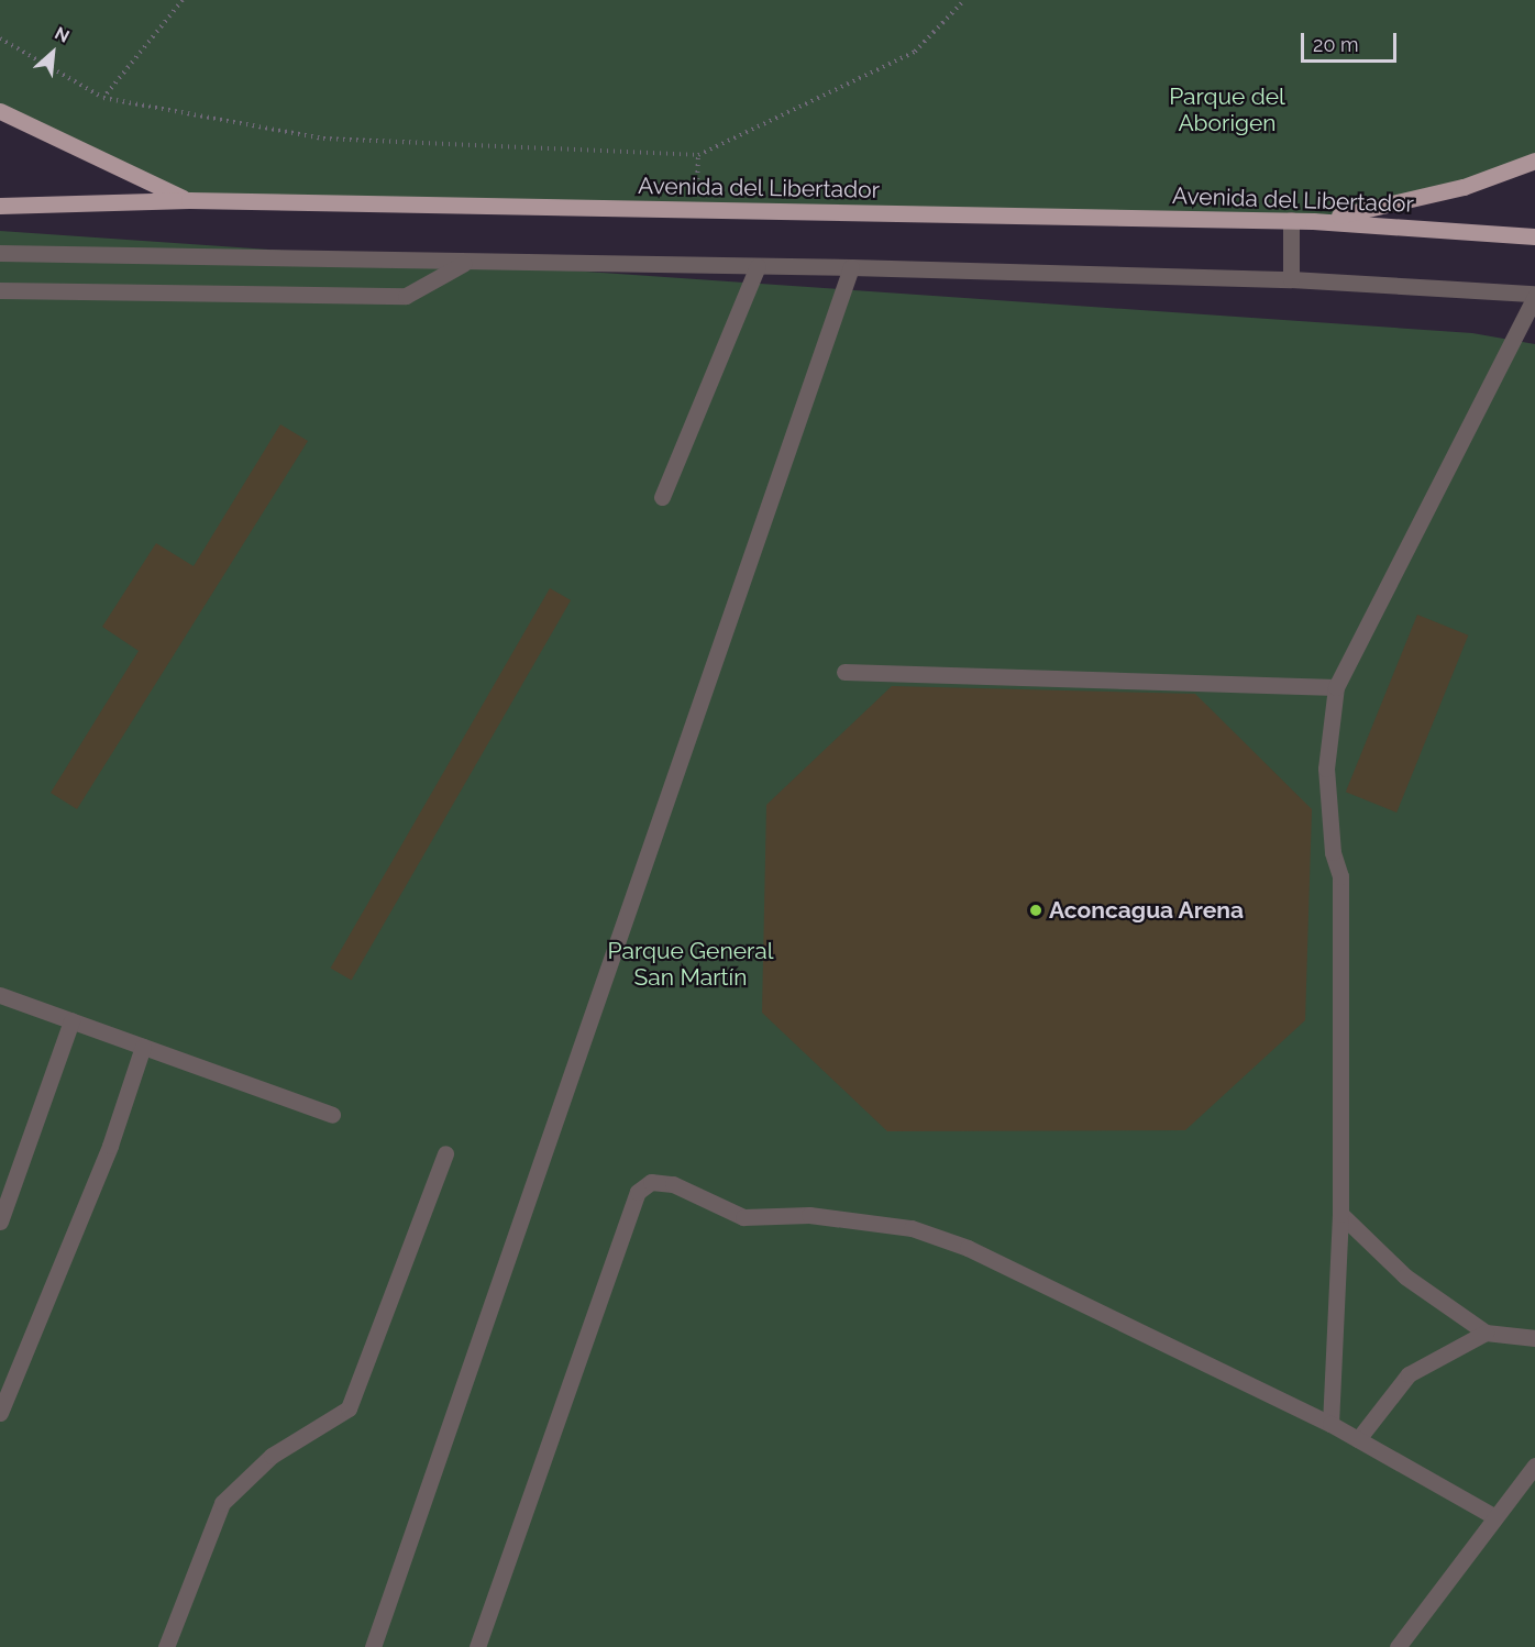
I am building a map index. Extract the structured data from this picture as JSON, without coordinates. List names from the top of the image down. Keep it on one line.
{"streets":{"main road":["Avenida del Libertador"]},"parks":["Parque del Aborigen","Parque General San Martín"],"places":["Aconcagua Arena"],"scale_bar":"20 m","north":"top right"}
